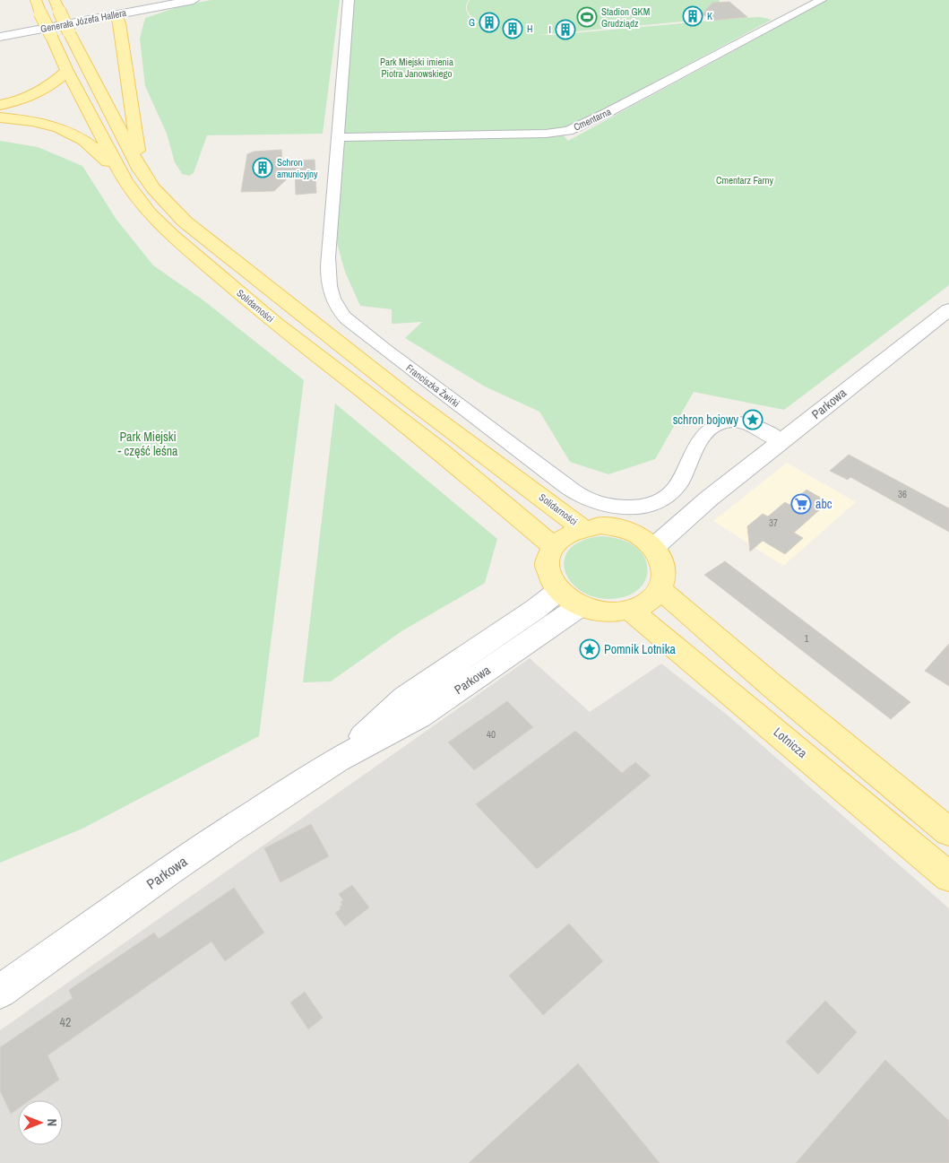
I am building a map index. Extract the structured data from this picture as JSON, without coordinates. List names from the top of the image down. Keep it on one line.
{"streets":{"main road":["Solidarności","Lotnicza"],"street":["Generała Józefa Hallera","Cmentarna","Franciszka Żwirki","Parkowa"]},"crossings":[["Cmentarna","Franciszka Żwirki"],["Solidarności","Parkowa"],["Solidarności","Lotnicza"],["Franciszka Żwirki","Parkowa"],["Parkowa","Lotnicza"]],"parks":["Park Miejski imienia Piotra Janowskiego","Cmentarz Farny","Park Miejski - część leśna"],"places":{"building":["K","G","H","I","Schron amunicyjny"],"sports":["Stadion GKM Grudziądz"],"place":["schron bojowy","Pomnik Lotnika"],"supermarket":["abc"]},"house_numbers":["36","37","1","40","42"],"north":"right"}
